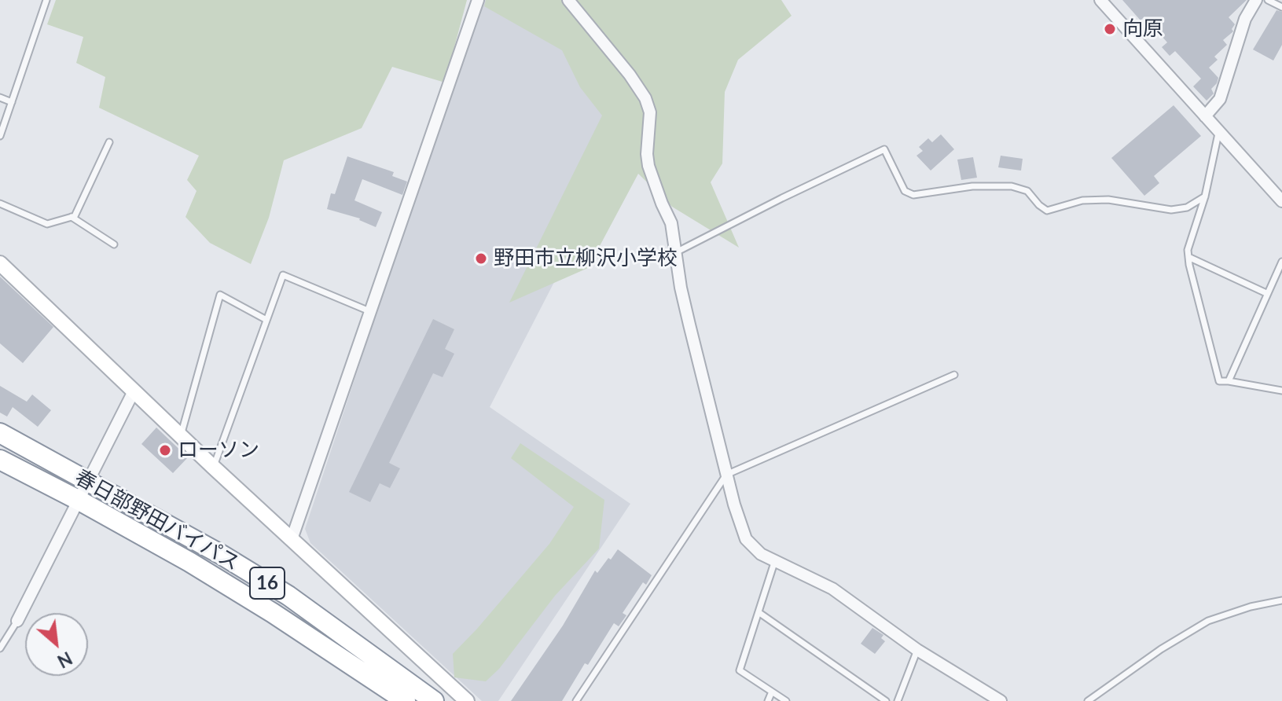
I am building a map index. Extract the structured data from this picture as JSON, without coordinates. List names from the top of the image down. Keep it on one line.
{"streets":{"highway":["春日部野田バイパス","16"]},"places":["向原","野田市立柳沢小学校","ローソン"],"north":"bottom right"}
